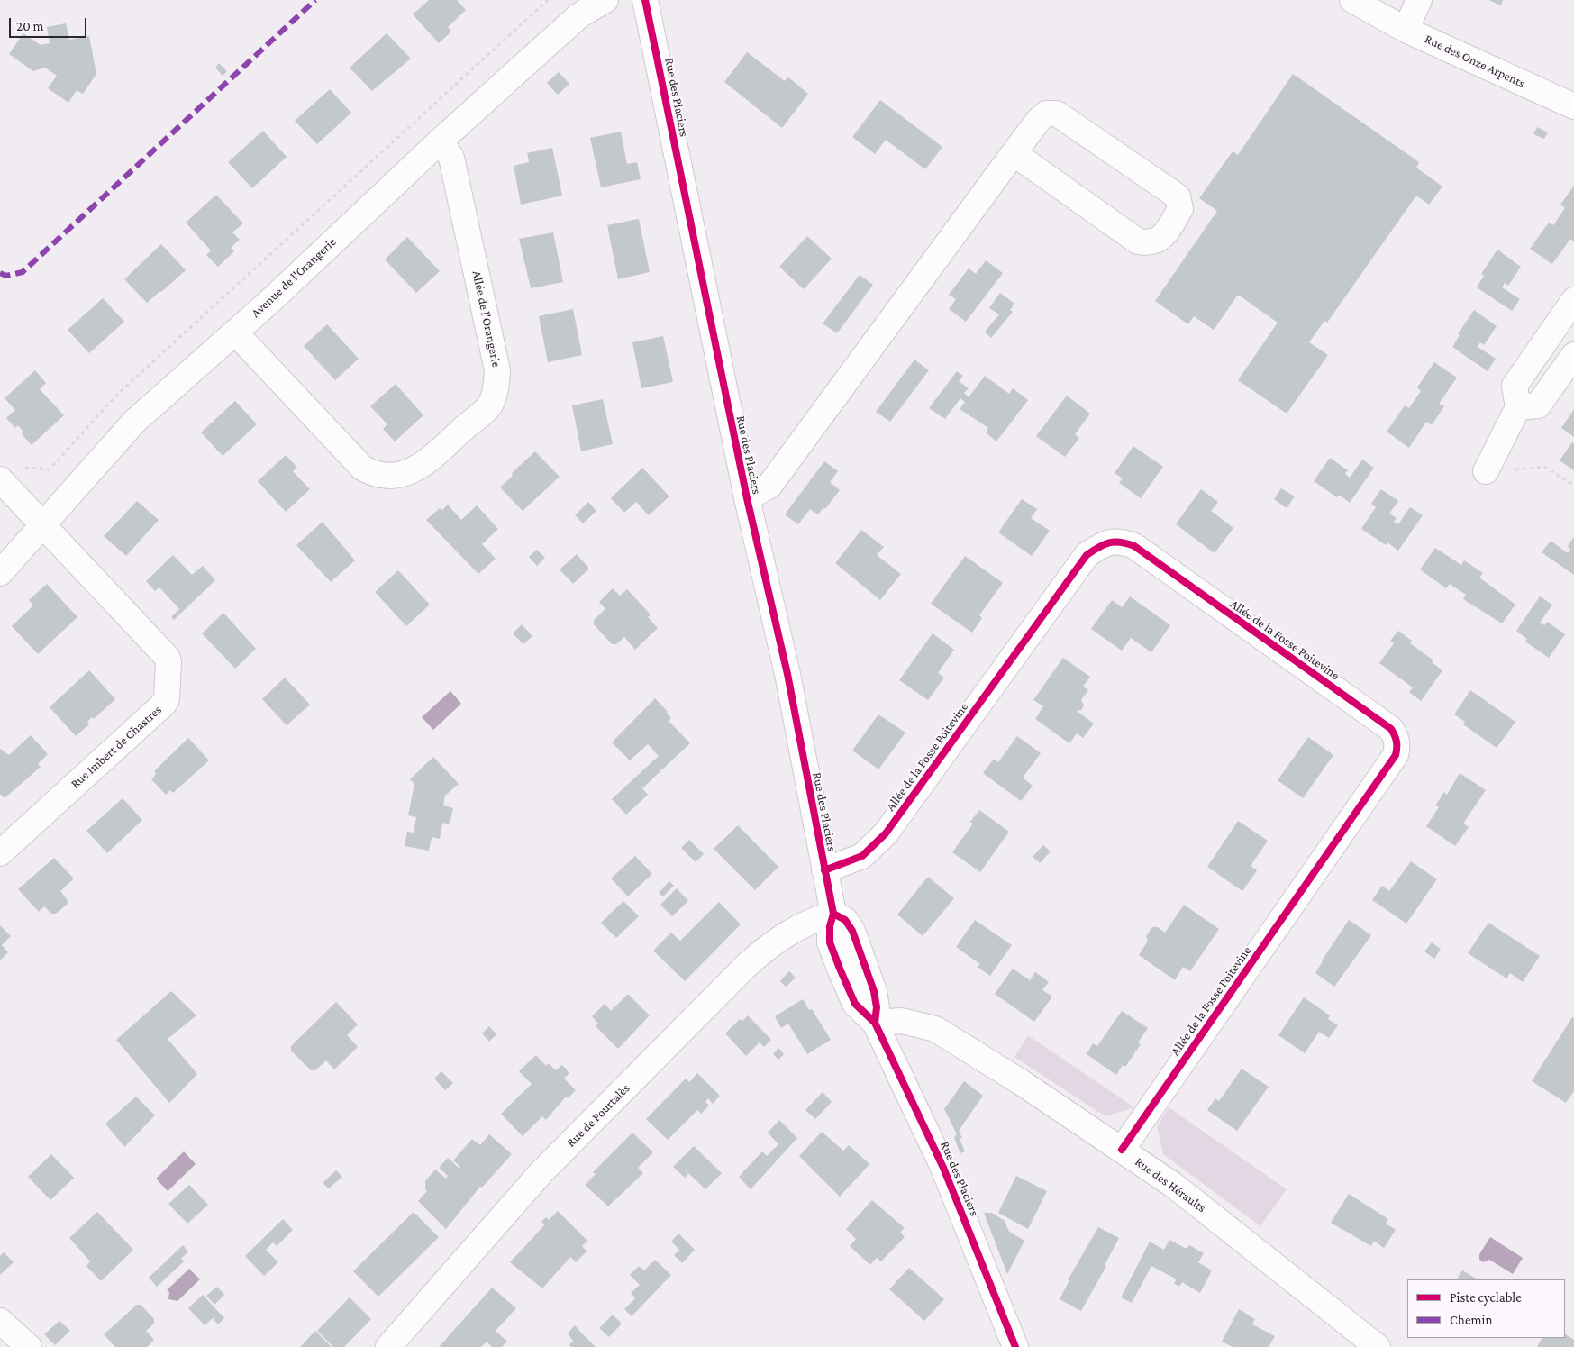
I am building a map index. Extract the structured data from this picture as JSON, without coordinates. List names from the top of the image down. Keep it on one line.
{"streets":{"street":["Rue des Onze Arpents","Rue des Placiers","Avenue de l'Orangerie","Allée de l'Orangerie","Allée de la Fosse Poitevine","Rue Imbert de Chastres","Rue de Pourtalès","Rue des Héraults"]},"crossings":[["Rue des Placiers","Allée de la Fosse Poitevine"],["Rue des Placiers","Rue de Pourtalès"],["Rue des Placiers","Rue des Héraults"],["Avenue de l'Orangerie","Allée de l'Orangerie"],["Avenue de l'Orangerie","Rue Imbert de Chastres"],["Allée de la Fosse Poitevine","Rue des Héraults"]],"legend":["Piste cyclable","Chemin"],"scale_bar":"20 m"}
